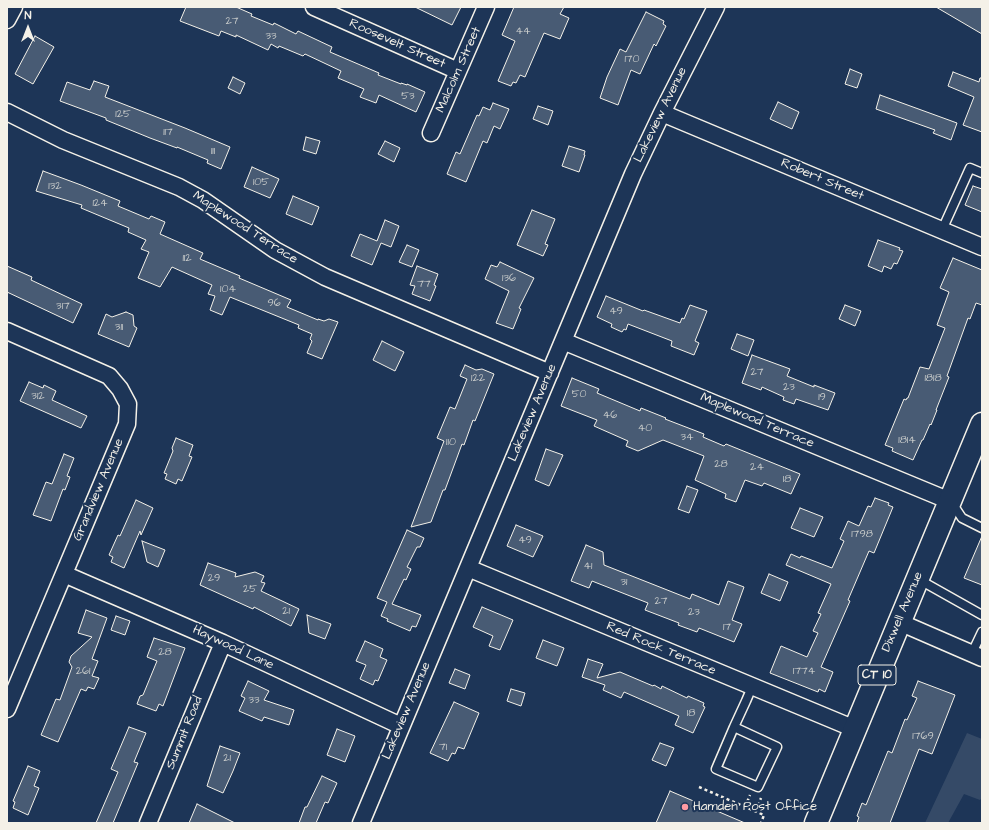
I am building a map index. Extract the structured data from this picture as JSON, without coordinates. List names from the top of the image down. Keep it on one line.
{"streets":{"main road":["Dixwell Avenue","CT 10"],"street":["Roosevelt Street","Malcolm Street","Lakeview Avenue","Robert Street","Maplewood Terrace","Grandview Avenue","Haywood Lane","Red Rock Terrace","Summit Road"]},"crossings":[["Roosevelt Street","Malcolm Street"],["Lakeview Avenue","Robert Street"],["Lakeview Avenue","Maplewood Terrace"],["Lakeview Avenue","Haywood Lane"],["Lakeview Avenue","Red Rock Terrace"],["Maplewood Terrace","Dixwell Avenue"],["Grandview Avenue","Haywood Lane"],["Dixwell Avenue","Red Rock Terrace"],["Haywood Lane","Summit Road"]],"places":["Hamden Post Office"],"house_numbers":["27","44","33","170","53","125","117","111","105","132","124","112","136","77","104","96","317","49","311","27","122","1818","23","50","312","19","46","40","34","1814","110","28","24","18","1798","49","41","29","31","25","27","21","23","17","28","261","1774","33","18","1769","71","21"],"north":"top"}
